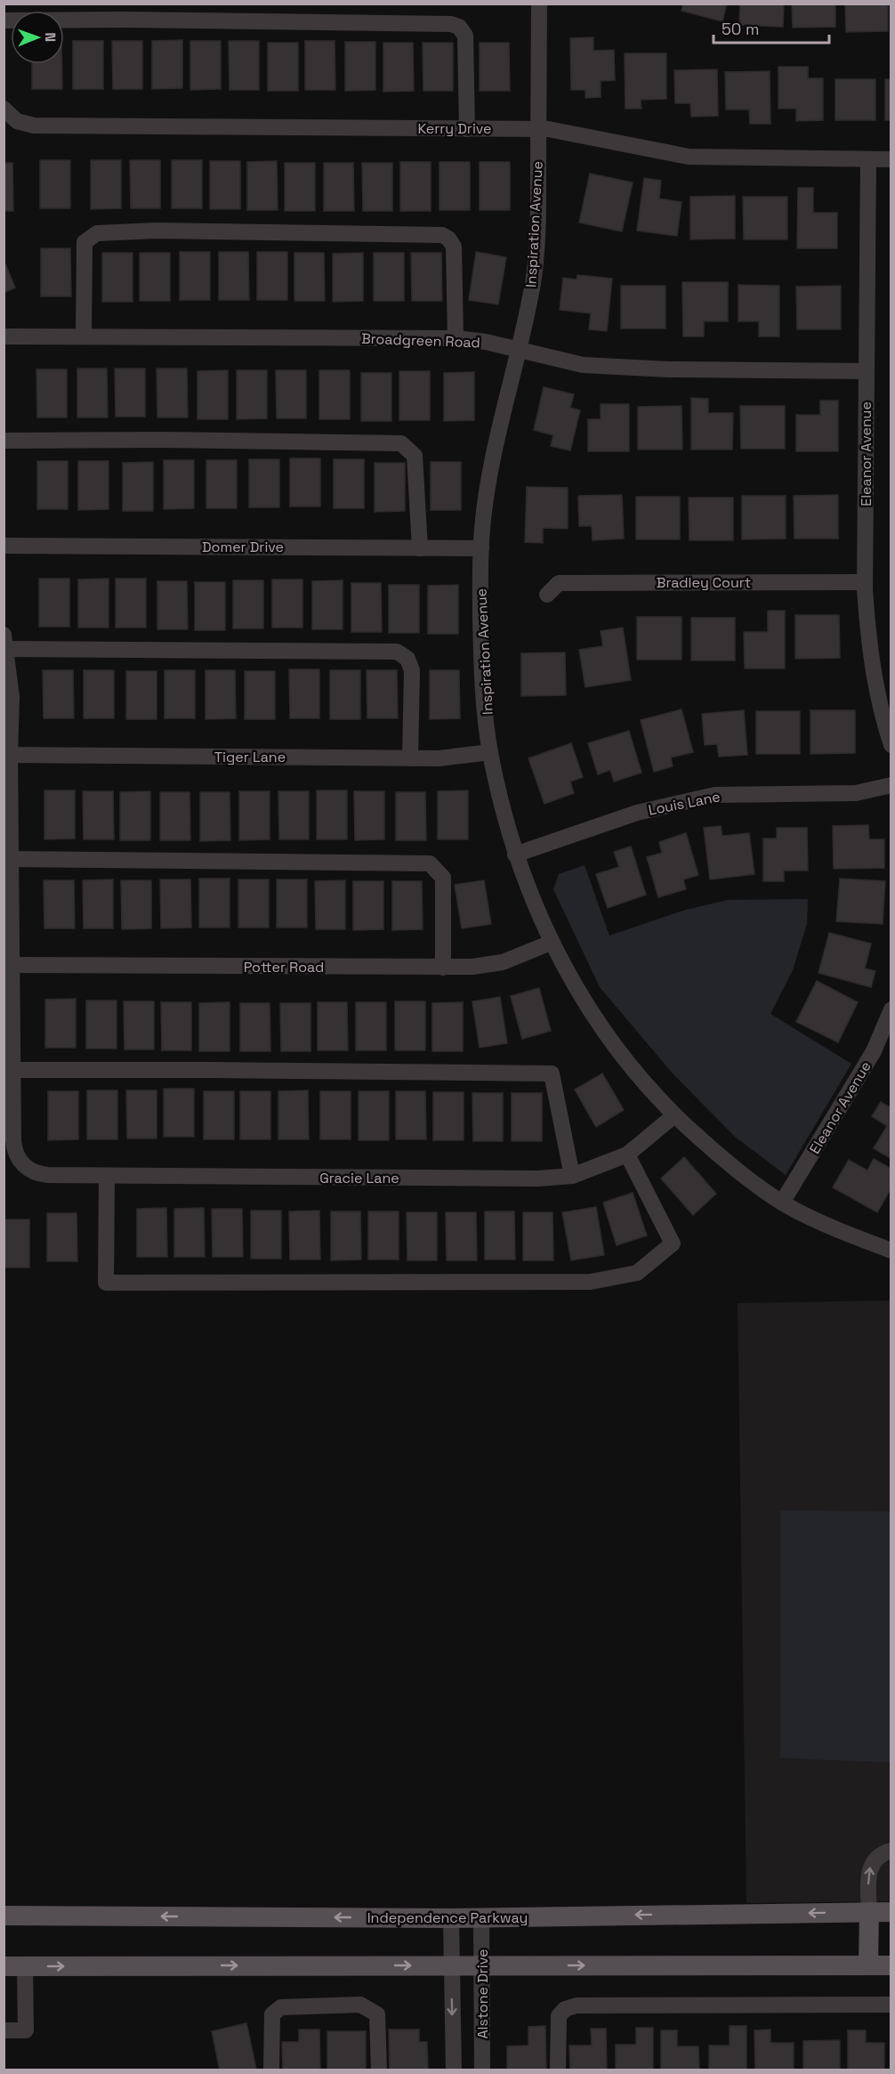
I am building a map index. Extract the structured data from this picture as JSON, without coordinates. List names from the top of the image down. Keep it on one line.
{"streets":{"main road":["Independence Parkway"],"street":["Kerry Drive","Inspiration Avenue","Broadgreen Road","Eleanor Avenue","Domer Drive","Bradley Court","Tiger Lane","Louis Lane","Potter Road","Gracie Lane","Alstone Drive"]},"crossings":[["Kerry Drive","Inspiration Avenue"],["Kerry Drive","Eleanor Avenue"],["Inspiration Avenue","Broadgreen Road"],["Inspiration Avenue","Eleanor Avenue"],["Inspiration Avenue","Domer Drive"],["Inspiration Avenue","Tiger Lane"],["Inspiration Avenue","Louis Lane"],["Inspiration Avenue","Potter Road"],["Inspiration Avenue","Gracie Lane"],["Broadgreen Road","Eleanor Avenue"],["Eleanor Avenue","Bradley Court"],["Independence Parkway","Alstone Drive"]],"scale_bar":"50 m","north":"right"}
